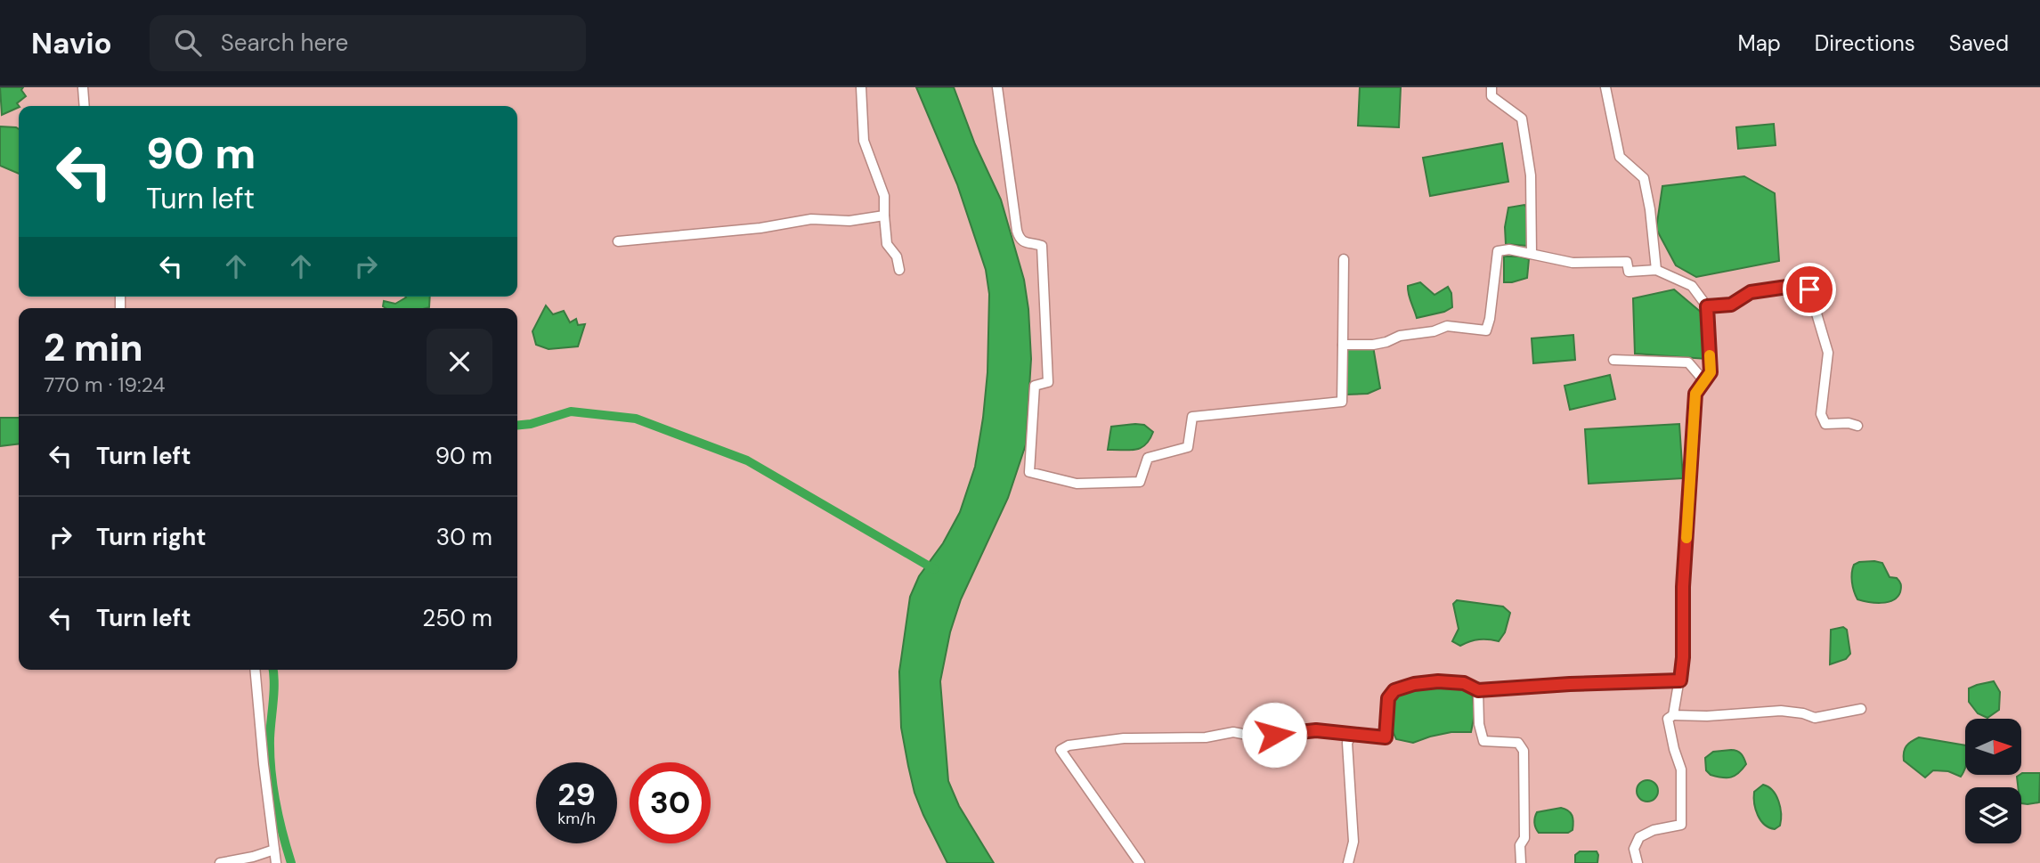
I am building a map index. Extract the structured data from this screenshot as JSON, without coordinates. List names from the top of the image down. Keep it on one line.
{"north":"right","page":{"header":"Navio","search":"Search here","nav":["Map","Directions","Saved"],"turn":["90 m","Turn left"],"heading":["2 min","770 m · 19:24"],"list":[{"name":"Turn left","value":"90 m"},{"name":"Turn right","value":"30 m"},{"name":"Turn left","value":"250 m"}],"speed":"29 km/h","limit":"30"}}
